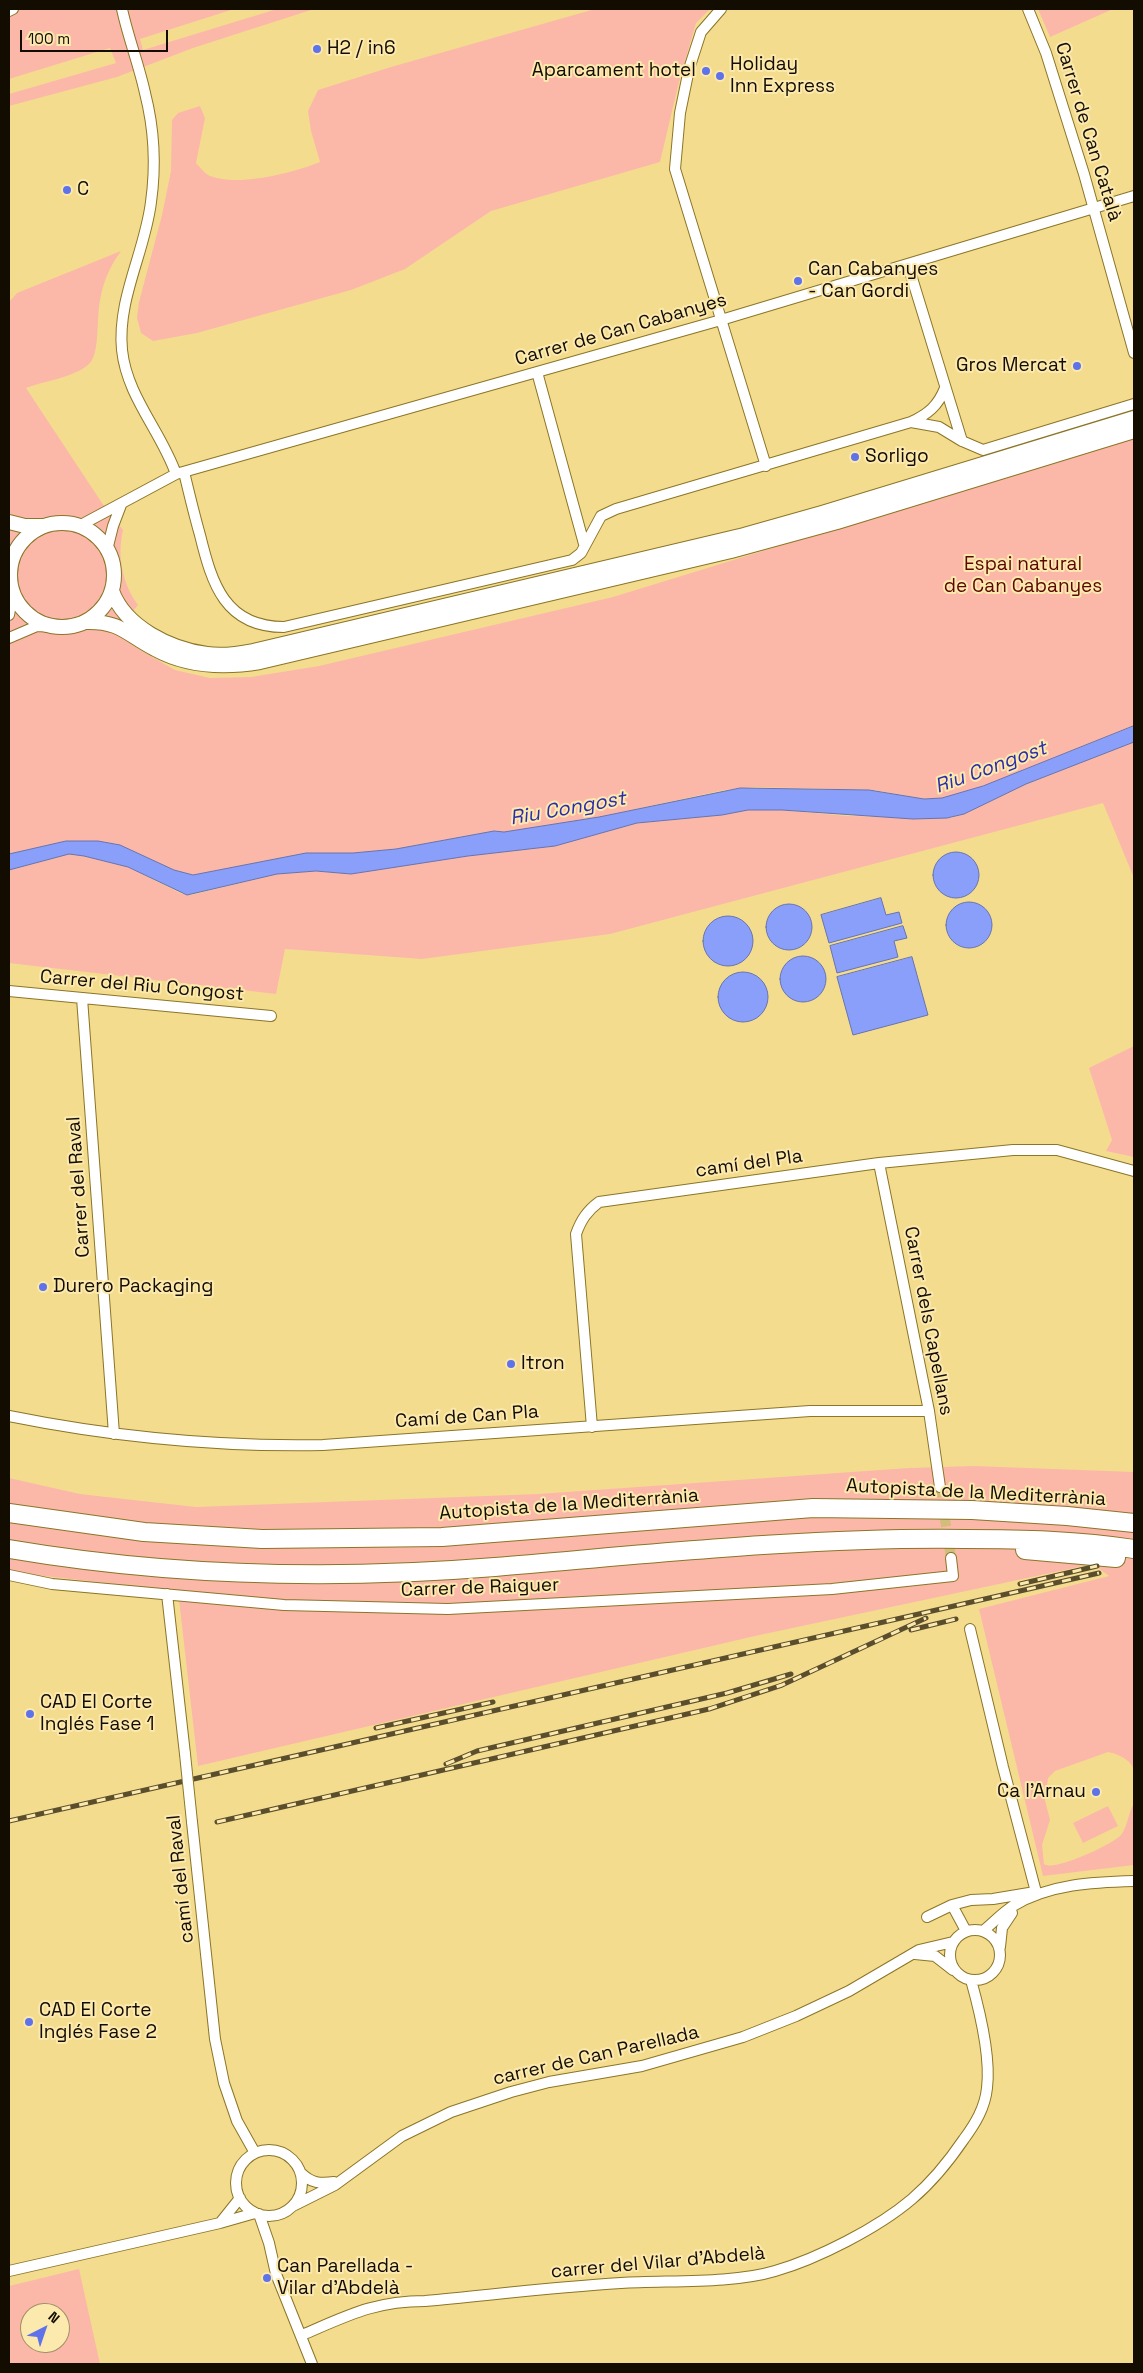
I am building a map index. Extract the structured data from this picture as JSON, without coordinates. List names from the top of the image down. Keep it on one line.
{"streets":{"highway":["Autopista de la Mediterrània"],"street":["Carrer de Can Català","Carrer de Can Cabanyes","Carrer del Riu Congost","camí del Pla","Carrer del Raval","Carrer dels Capellans","Camí de Can Pla","Carrer de Raiguer","camí del Raval","carrer de Can Parellada","carrer del Vilar d'Abdelà"]},"crossings":[["Carrer de Can Català","Carrer de Can Cabanyes"],["Carrer del Riu Congost","Carrer del Raval"],["camí del Pla","Carrer dels Capellans"],["camí del Pla","Camí de Can Pla"],["Carrer del Raval","Camí de Can Pla"],["Carrer dels Capellans","Camí de Can Pla"],["Carrer de Raiguer","camí del Raval"],["camí del Raval","carrer de Can Parellada"],["carrer de Can Parellada","carrer del Vilar d'Abdelà"]],"water":["Riu Congost"],"parks":["Espai natural de Can Cabanyes"],"places":["H2 / in6","Aparcament hotel","Holiday Inn Express","C","Can Cabanyes - Can Gordi","Gros Mercat","Sorligo","Durero Packaging","Itron","CAD El Corte Inglés Fase 1","Ca l'Arnau","CAD El Corte Inglés Fase 2","Can Parellada - Vilar d'Abdelà"],"scale_bar":"100 m","north":"top right"}
